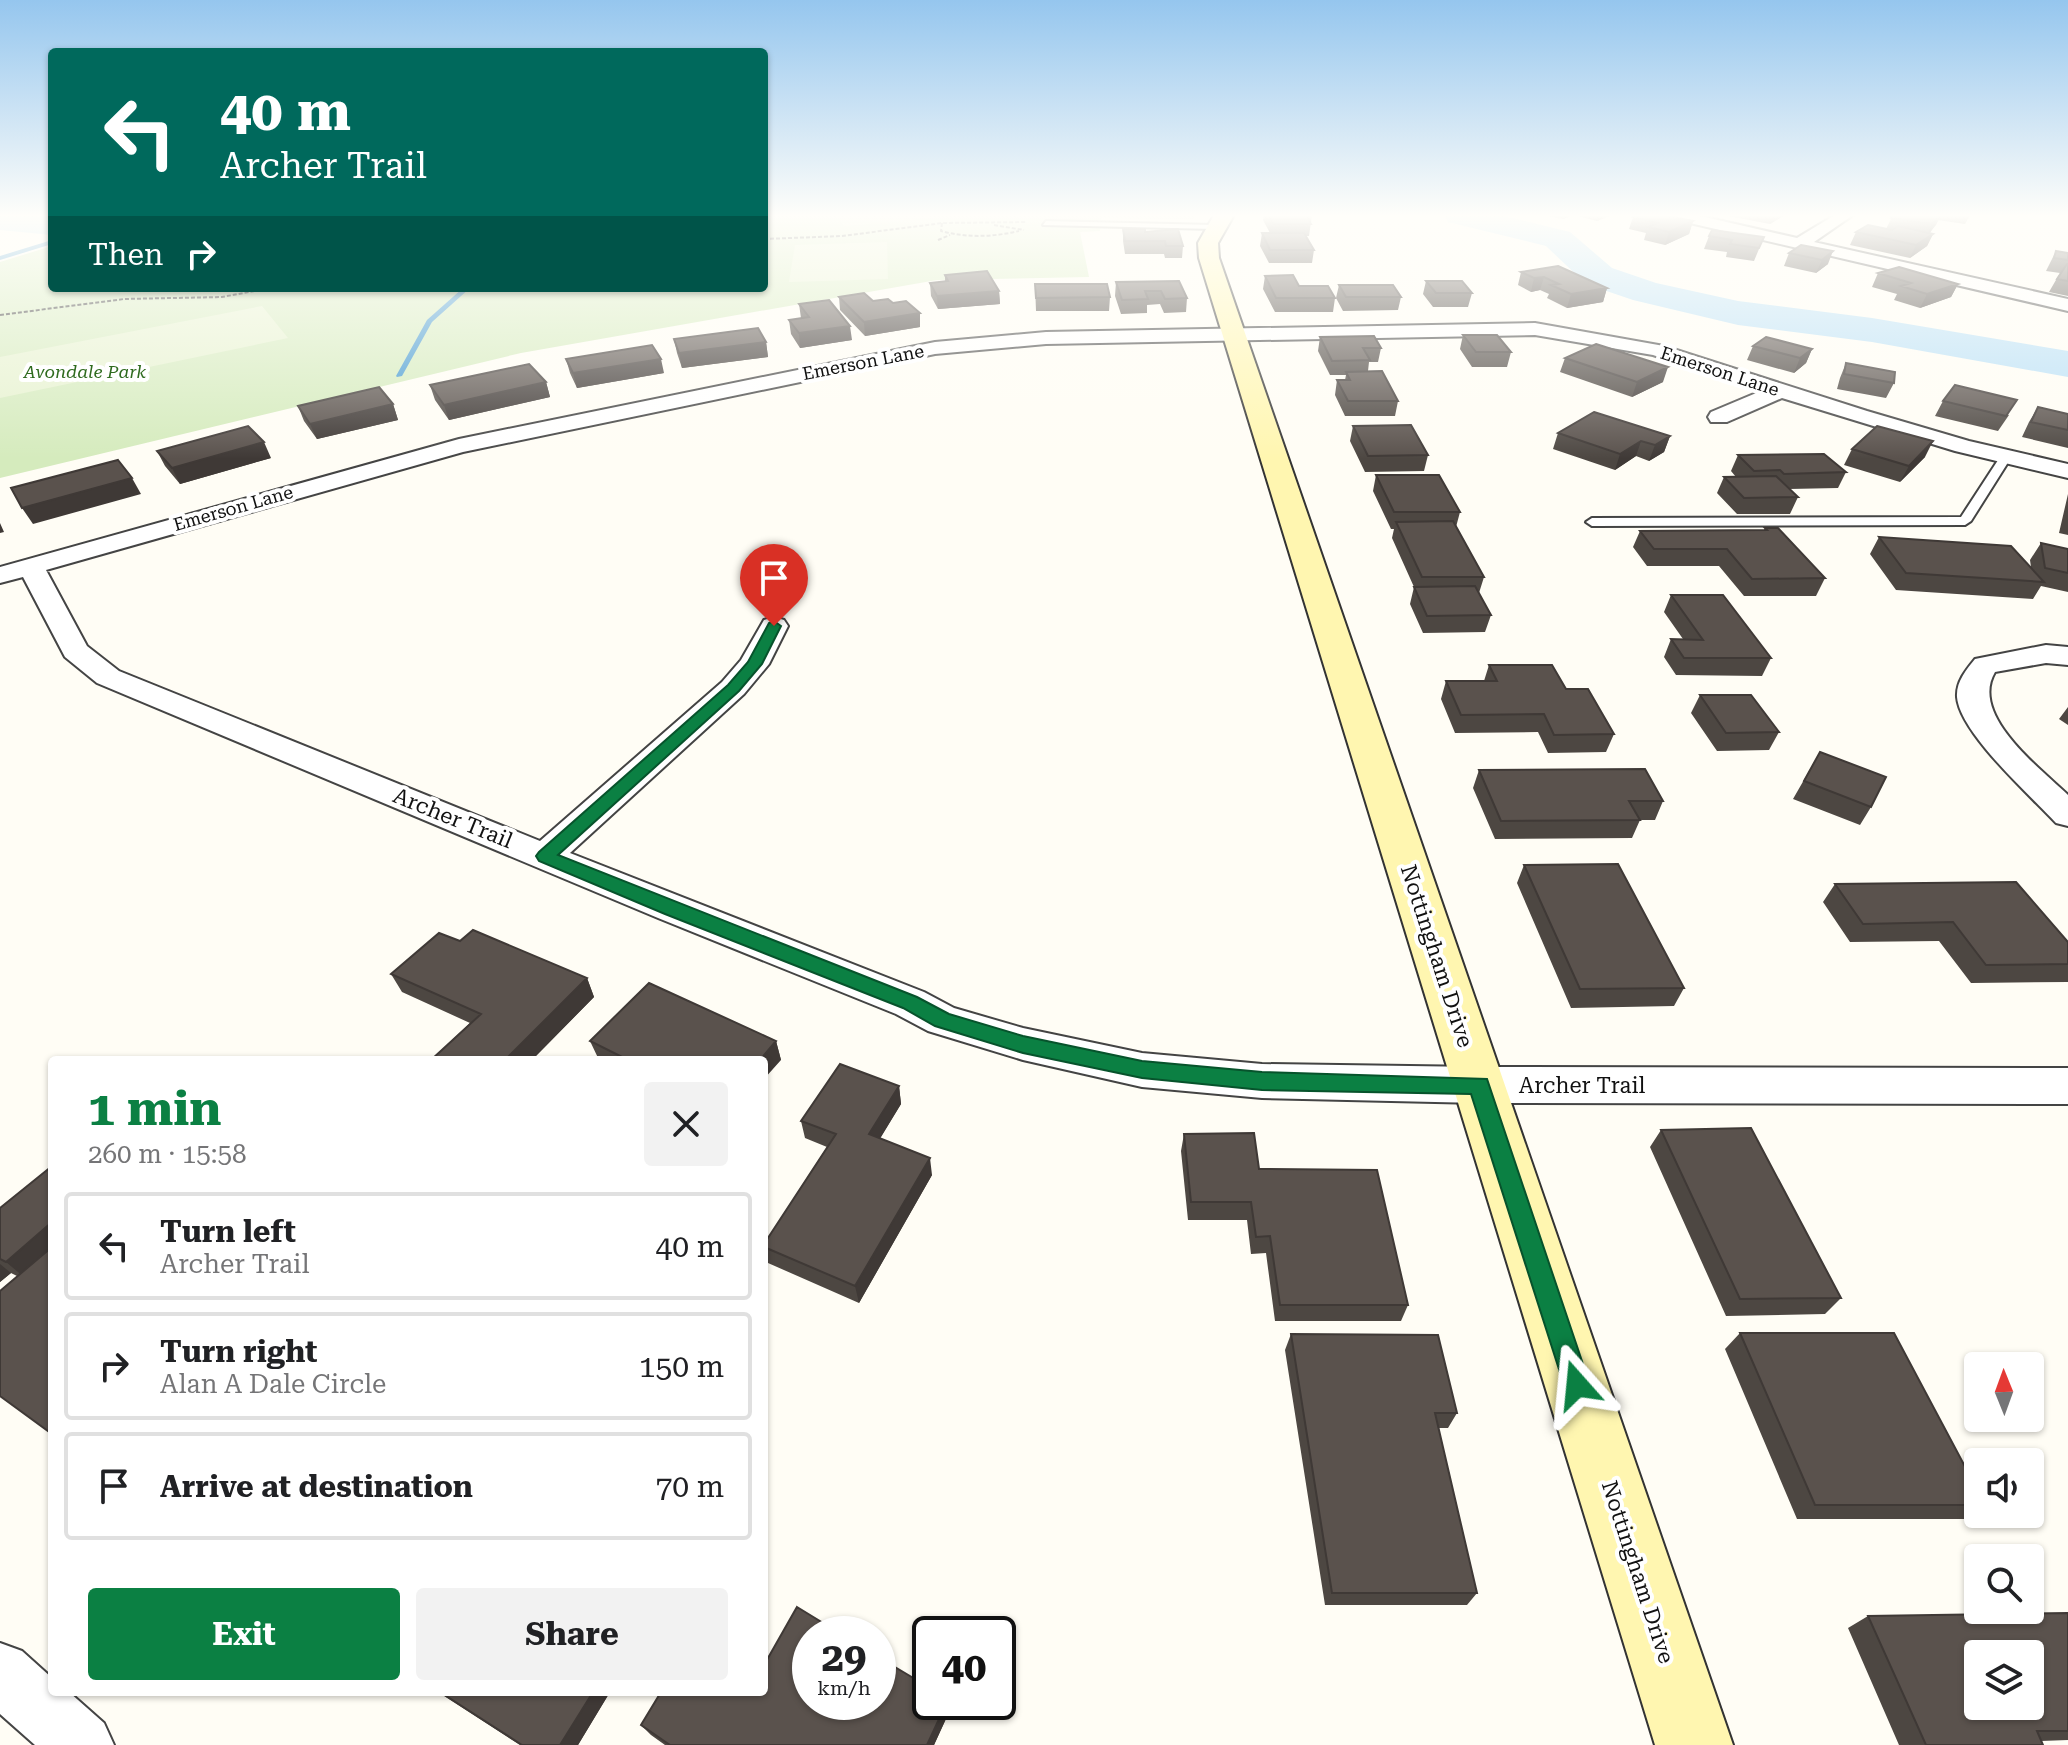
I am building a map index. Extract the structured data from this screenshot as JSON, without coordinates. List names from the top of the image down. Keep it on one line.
{"streets":{"street":["Emerson Lane","Archer Trail","Nottingham Drive"]},"crossings":[["Emerson Lane","Archer Trail"],["Emerson Lane","Nottingham Drive"],["Archer Trail","Nottingham Drive"]],"parks":["Avondale Park"],"north":"top","page":{"turn":["40 m","Archer Trail"],"then":"Then","heading":["1 min","260 m · 15:58"],"list":[{"name":"Turn left","note":"Archer Trail","value":"40 m"},{"name":"Turn right","note":"Alan A Dale Circle","value":"150 m"},{"name":"Arrive at destination","value":"70 m"}],"buttons":["Exit","Share"],"speed":"29 km/h","limit":"40"}}
